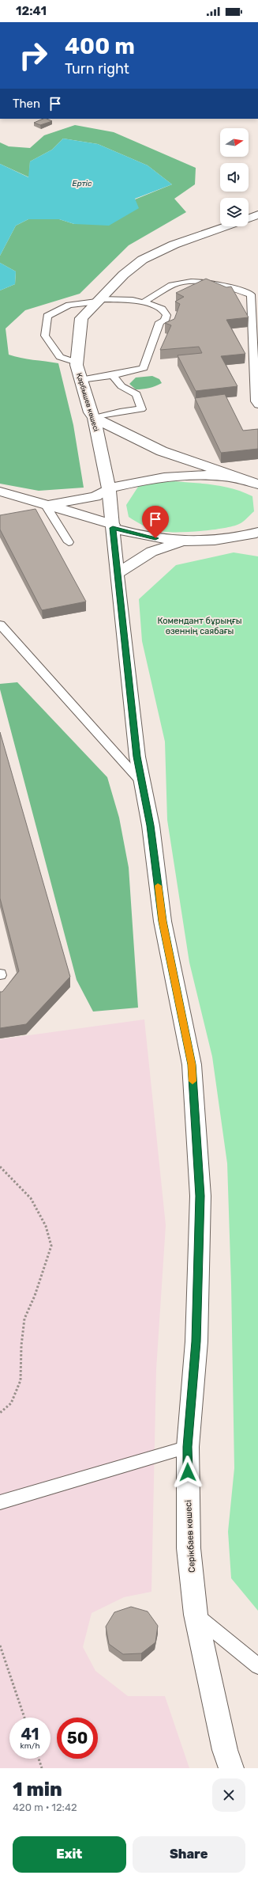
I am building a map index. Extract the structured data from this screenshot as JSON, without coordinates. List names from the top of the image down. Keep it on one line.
{"streets":{"main road":["Қарбышев көшесі","Серікбаев көшесі"]},"crossings":[["Қарбышев көшесі","Серікбаев көшесі"]],"water":["Ертіс"],"parks":["Комендант бұрыңғы өзеннің саябағы"],"north":"right","page":{"status":"12:41","turn":["400 m","Turn right"],"then":"Then","speed":"41 km/h","limit":"50","heading":["1 min","420 m · 12:42"],"buttons":["Exit","Share"]}}
